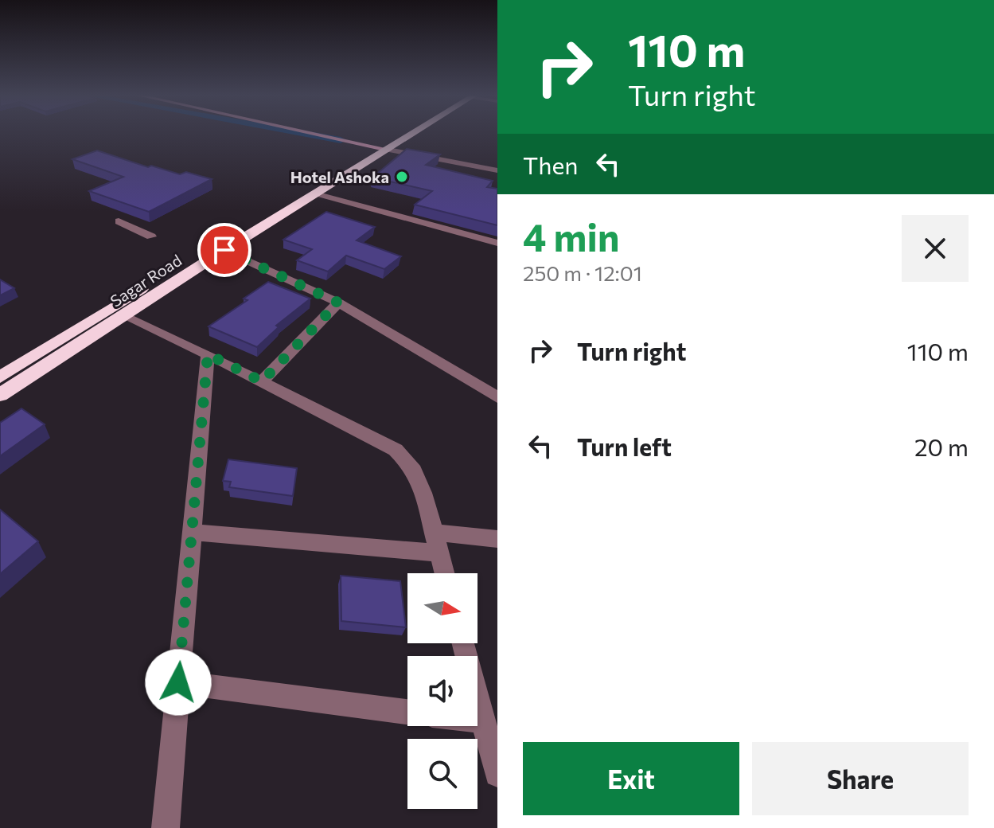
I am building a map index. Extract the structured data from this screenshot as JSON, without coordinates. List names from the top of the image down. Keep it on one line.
{"streets":{"highway":["Sagar Road"]},"places":["Hotel Ashoka"],"north":"right","page":{"turn":["110 m","Turn right"],"then":"Then","heading":["4 min","250 m · 12:01"],"list":[{"name":"Turn right","value":"110 m"},{"name":"Turn left","value":"20 m"}],"buttons":["Exit","Share"]}}
